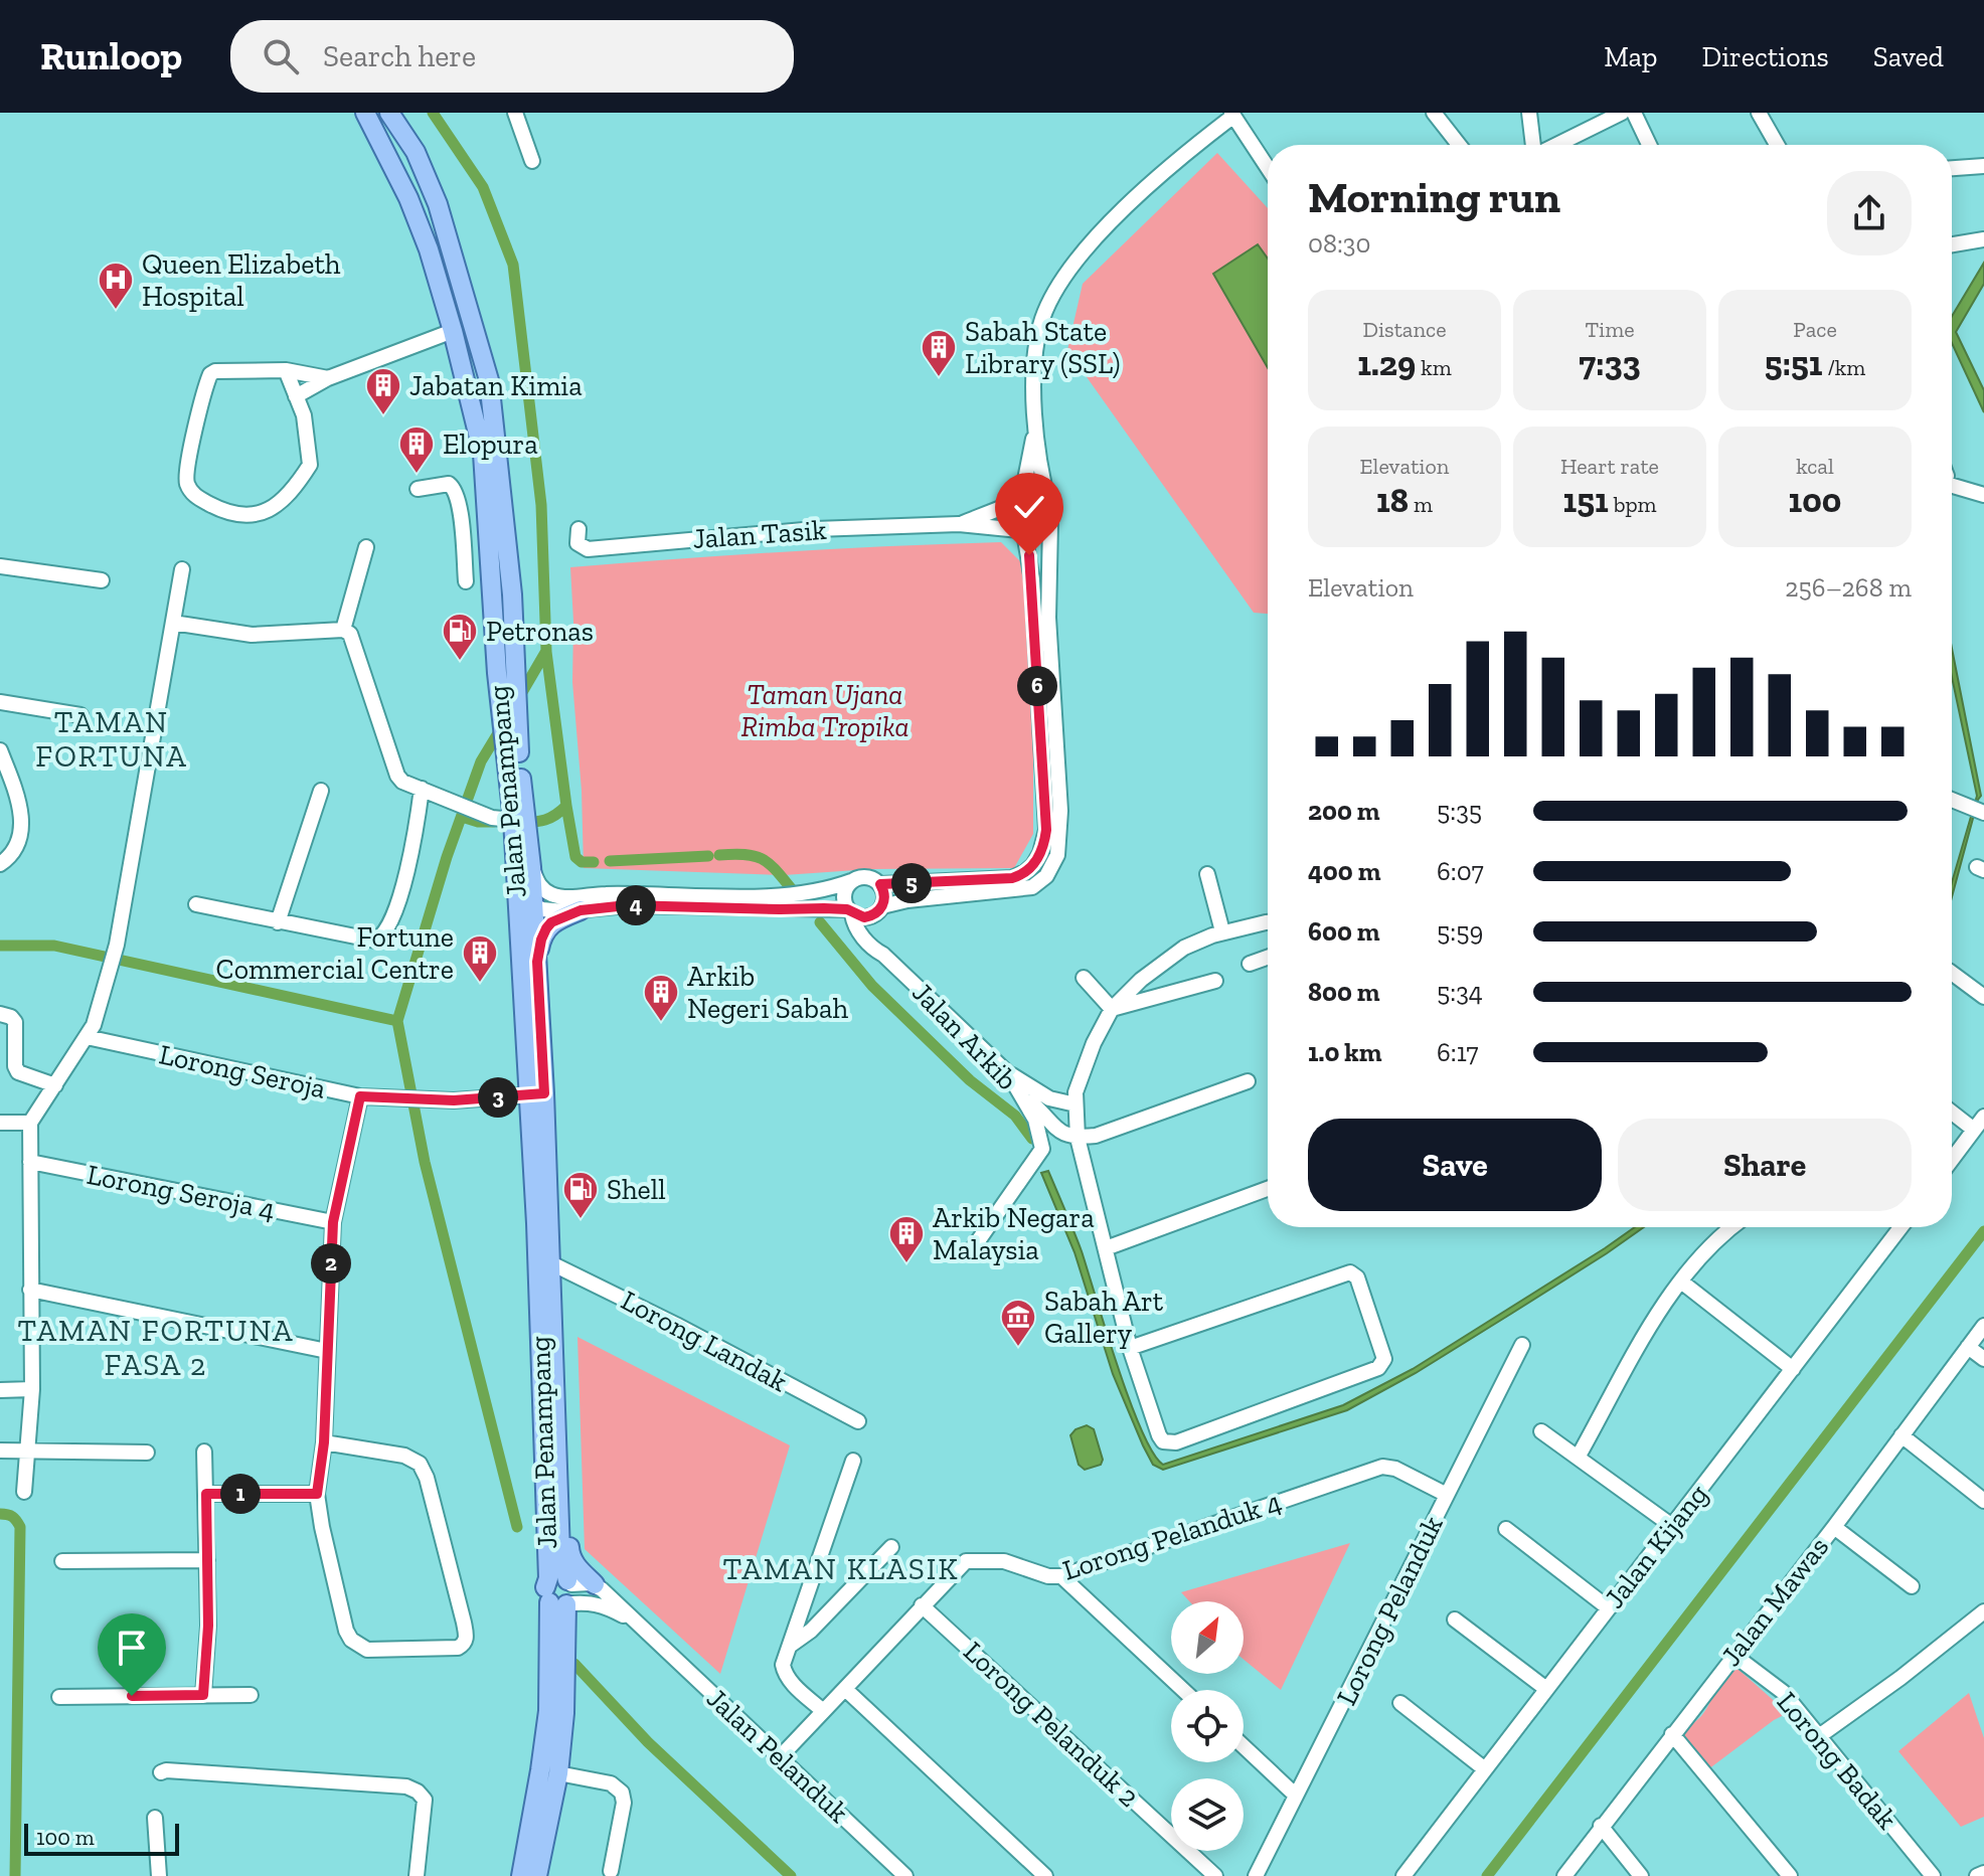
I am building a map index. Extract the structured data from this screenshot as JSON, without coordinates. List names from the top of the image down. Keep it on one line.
{"streets":{"main road":["Jalan Penampang"],"street":["Jalan Tasik","Jalan Arkib","Lorong Seroja","Lorong Seroja 4","Lorong Landak","Lorong Pelanduk 4","Jalan Kijang","Jalan Mawas","Lorong Pelanduk","Lorong Pelanduk 2","Jalan Pelanduk","Lorong Badak"]},"crossings":[["Jalan Penampang","Lorong Seroja"],["Jalan Penampang","Lorong Landak"],["Jalan Penampang","Jalan Pelanduk"],["Lorong Pelanduk 4","Lorong Pelanduk"],["Lorong Pelanduk 4","Lorong Pelanduk 2"],["Lorong Pelanduk 4","Jalan Pelanduk"],["Jalan Mawas","Lorong Badak"]],"districts":["TAMAN FORTUNA","TAMAN FORTUNA FASA 2","TAMAN KLASIK"],"parks":["Taman Ujana Rimba Tropika"],"places":{"hospital":["Queen Elizabeth Hospital"],"building":["Sabah State Library (SSL)","Jabatan Kimia","Elopura","Fortune Commercial Centre","Arkib Negeri Sabah","Arkib Negara Malaysia"],"fuel station":["Petronas","Shell"],"museum":["Sabah Art Gallery"]},"scale_bar":"100 m","north":"top right","page":{"header":"Runloop","search":"Search here","nav":["Map","Directions","Saved"],"heading":["Morning run","08:30"],"stats":[["Distance","1.29 km"],["Time","7:33"],["Pace","5:51 /km"],["Elevation","18 m"],["Heart rate","151 bpm"],["kcal","100"]],"chart":["Elevation","256–268 m"],"pins":["6","5","4","3","2","1"],"list":[{"name":"200 m","note":"5:35"},{"name":"400 m","note":"6:07"},{"name":"600 m","note":"5:59"},{"name":"800 m","note":"5:34"},{"name":"1.0 km","note":"6:17"}],"buttons":["Save","Share"],"scale":"100 m"}}
